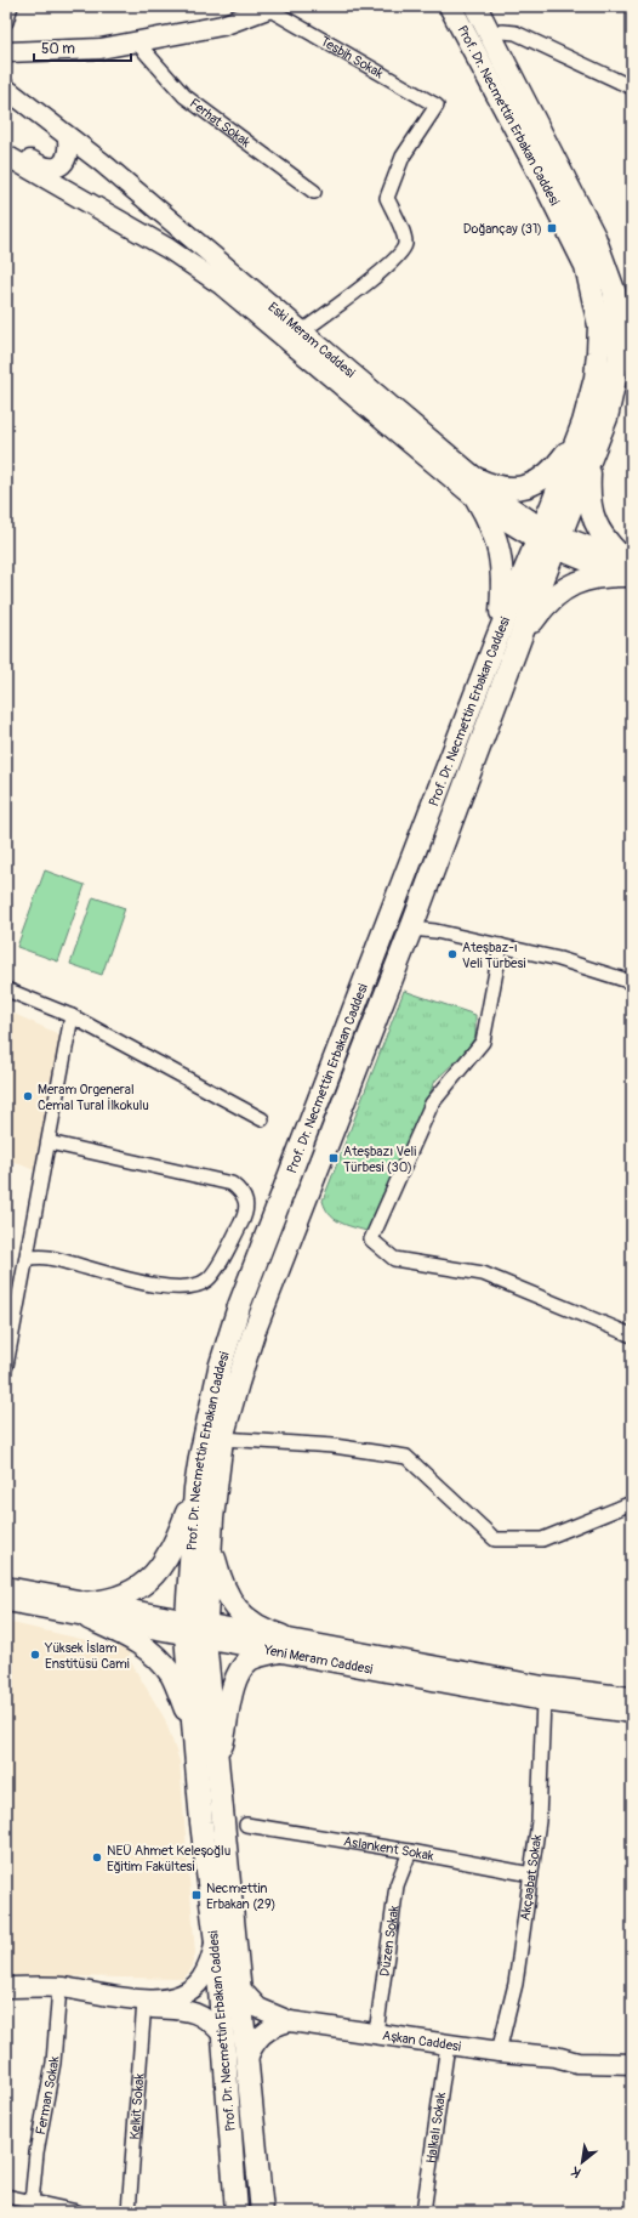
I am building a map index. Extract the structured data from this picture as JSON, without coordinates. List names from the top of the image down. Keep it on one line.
{"streets":{"main road":["Prof. Dr. Necmettin Erbakan Caddesi"],"street":["Tesbih Sokak","Ferhat Sokak","Eski Meram Caddesi","Yeni Meram Caddesi","Aslankent Sokak","Akçaabat Sokak","Düzen Sokak","Aşkan Caddesi","Ferman Sokak","Kelkit Sokak","Halkalı Sokak"]},"crossings":[["Tesbih Sokak","Eski Meram Caddesi"],["Prof. Dr. Necmettin Erbakan Caddesi","Eski Meram Caddesi"],["Prof. Dr. Necmettin Erbakan Caddesi","Yeni Meram Caddesi"],["Yeni Meram Caddesi","Akçaabat Sokak"],["Aslankent Sokak","Akçaabat Sokak"],["Aslankent Sokak","Düzen Sokak"],["Akçaabat Sokak","Aşkan Caddesi"],["Düzen Sokak","Aşkan Caddesi"],["Aşkan Caddesi","Halkalı Sokak"]],"places":{"transit":["Doğançay (31)","Ateşbazı Veli Türbesi (30)","Necmettin Erbakan (29)"],"other":["Ateşbaz-ı Veli Türbesi","Meram Orgeneral Cemal Tural İlkokulu","Yüksek İslam Enstitüsü Cami","NEÜ Ahmet Keleşoğlu Eğitim Fakültesi"]},"scale_bar":"50 m","north":"bottom left"}
